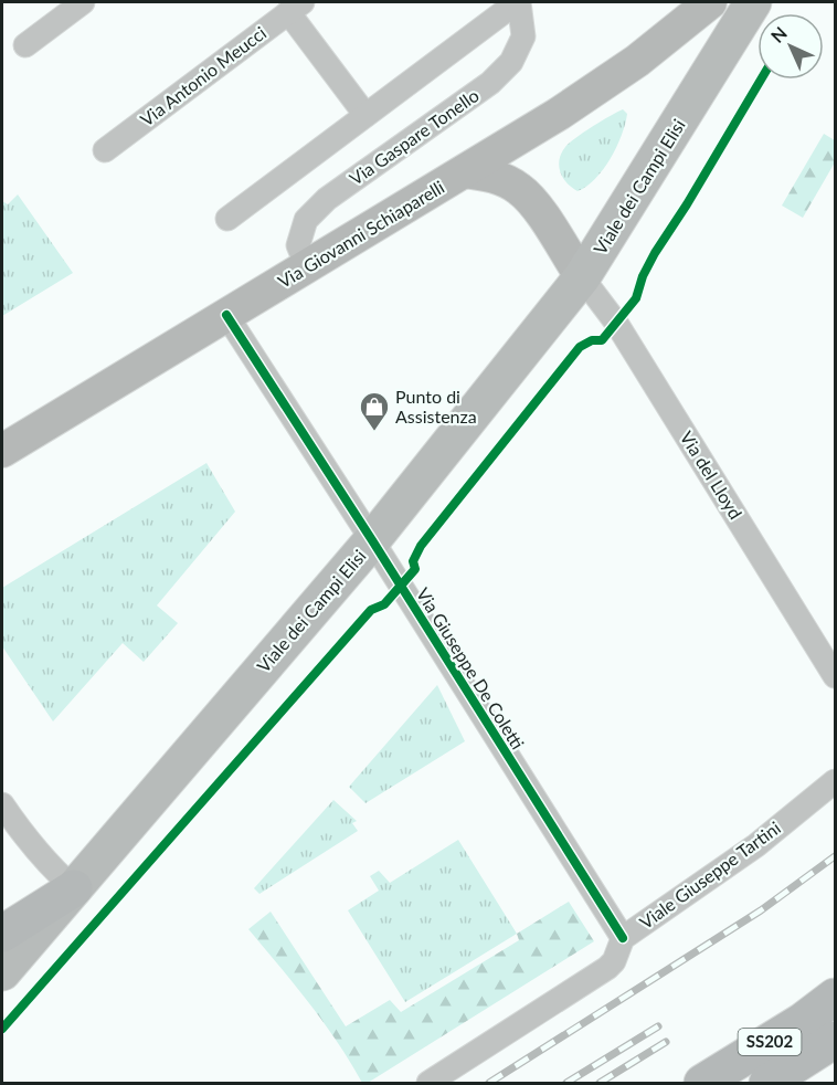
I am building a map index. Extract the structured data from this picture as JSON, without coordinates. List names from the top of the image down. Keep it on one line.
{"streets":{"highway":["SS202"],"main road":["Viale dei Campi Elisi","Via Giovanni Schiaparelli"],"street":["Via Antonio Meucci","Via Gaspare Tonello","Via del Lloyd","Via Giuseppe De Coletti","Viale Giuseppe Tartini"]},"crossings":[["Via Gaspare Tonello","Via Giovanni Schiaparelli"],["Viale dei Campi Elisi","Via del Lloyd"],["Viale dei Campi Elisi","Via Giuseppe De Coletti"],["Via Giovanni Schiaparelli","Via Giuseppe De Coletti"],["Via Giuseppe De Coletti","Viale Giuseppe Tartini"]],"places":{"shop":["Punto di Assistenza"]},"north":"top left"}
